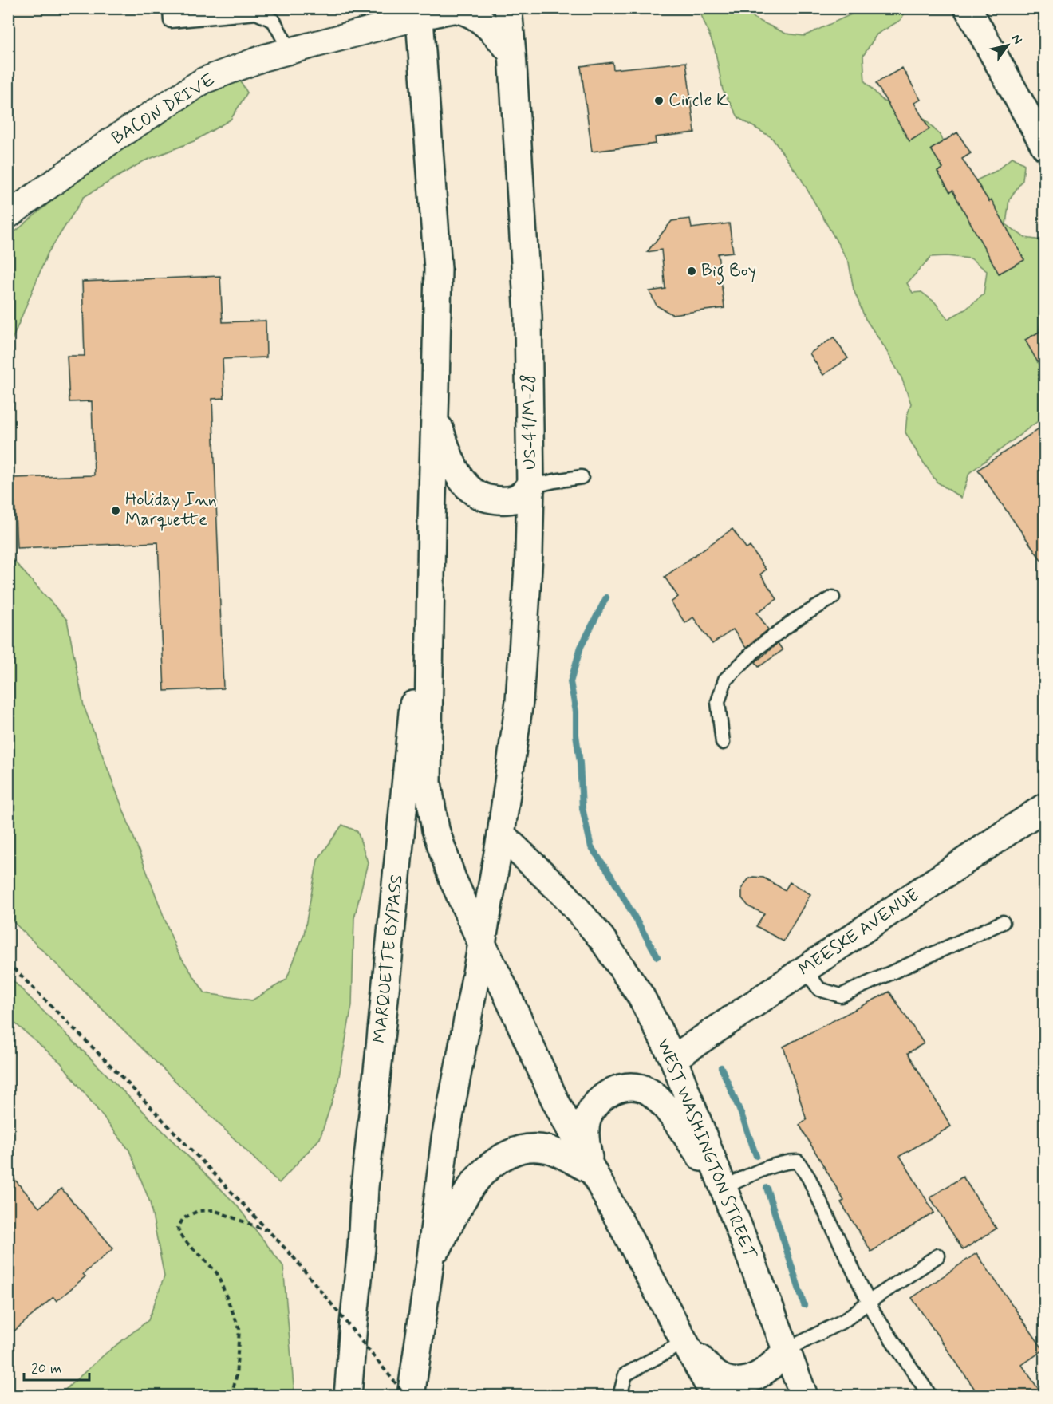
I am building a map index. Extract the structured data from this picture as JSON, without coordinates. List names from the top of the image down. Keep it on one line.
{"streets":{"main road":["US-41/M-28","MEESKE AVENUE","MARQUETTE BYPASS","WEST WASHINGTON STREET"],"street":["BACON DRIVE"]},"crossings":[["US-41/M-28","WEST WASHINGTON STREET"],["MEESKE AVENUE","WEST WASHINGTON STREET"]],"places":["Circle K","Big Boy","Holiday Inn Marquette"],"scale_bar":"20 m","north":"top right"}
